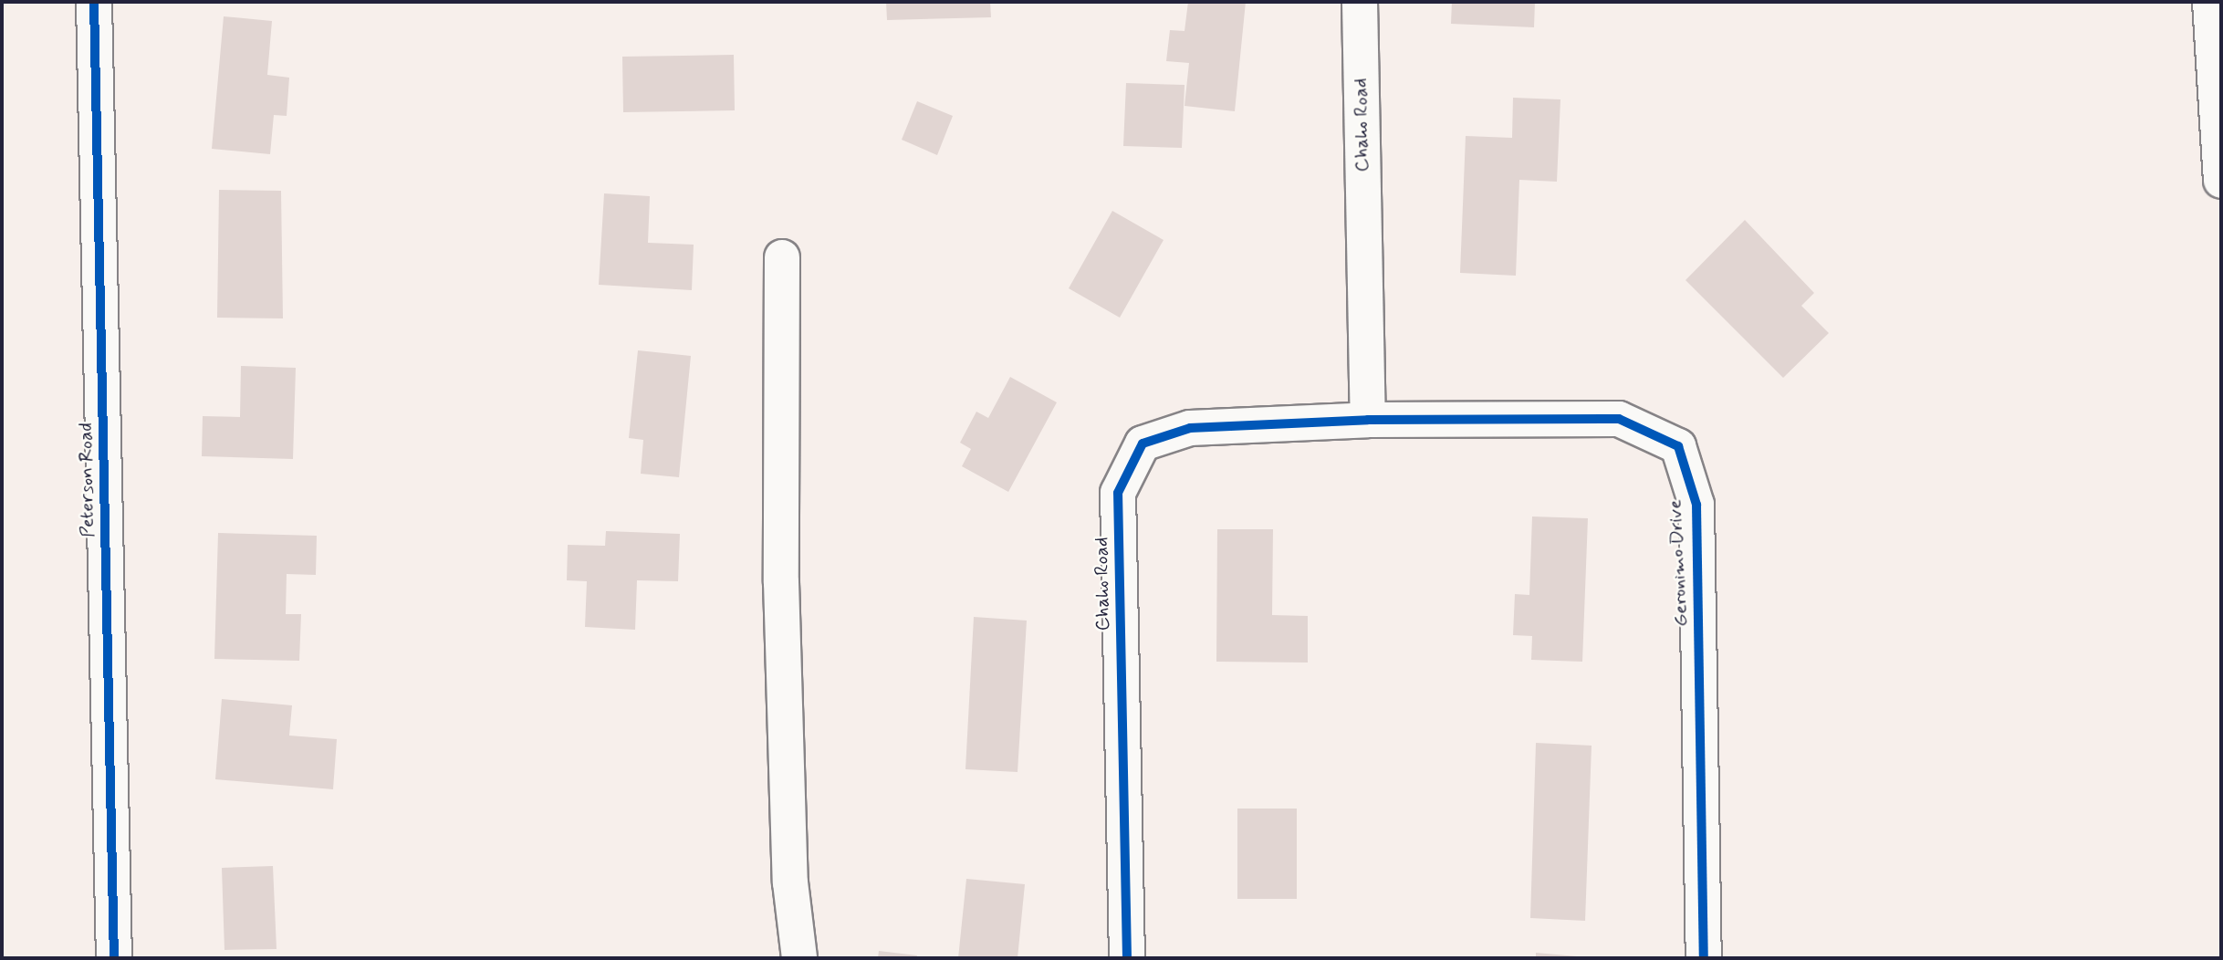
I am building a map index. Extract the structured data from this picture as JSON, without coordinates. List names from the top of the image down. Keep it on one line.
{"streets":{"street":["Chaho Road","Peterson Road","Geronimo Drive"]},"crossings":[["Chaho Road","Geronimo Drive"]]}
